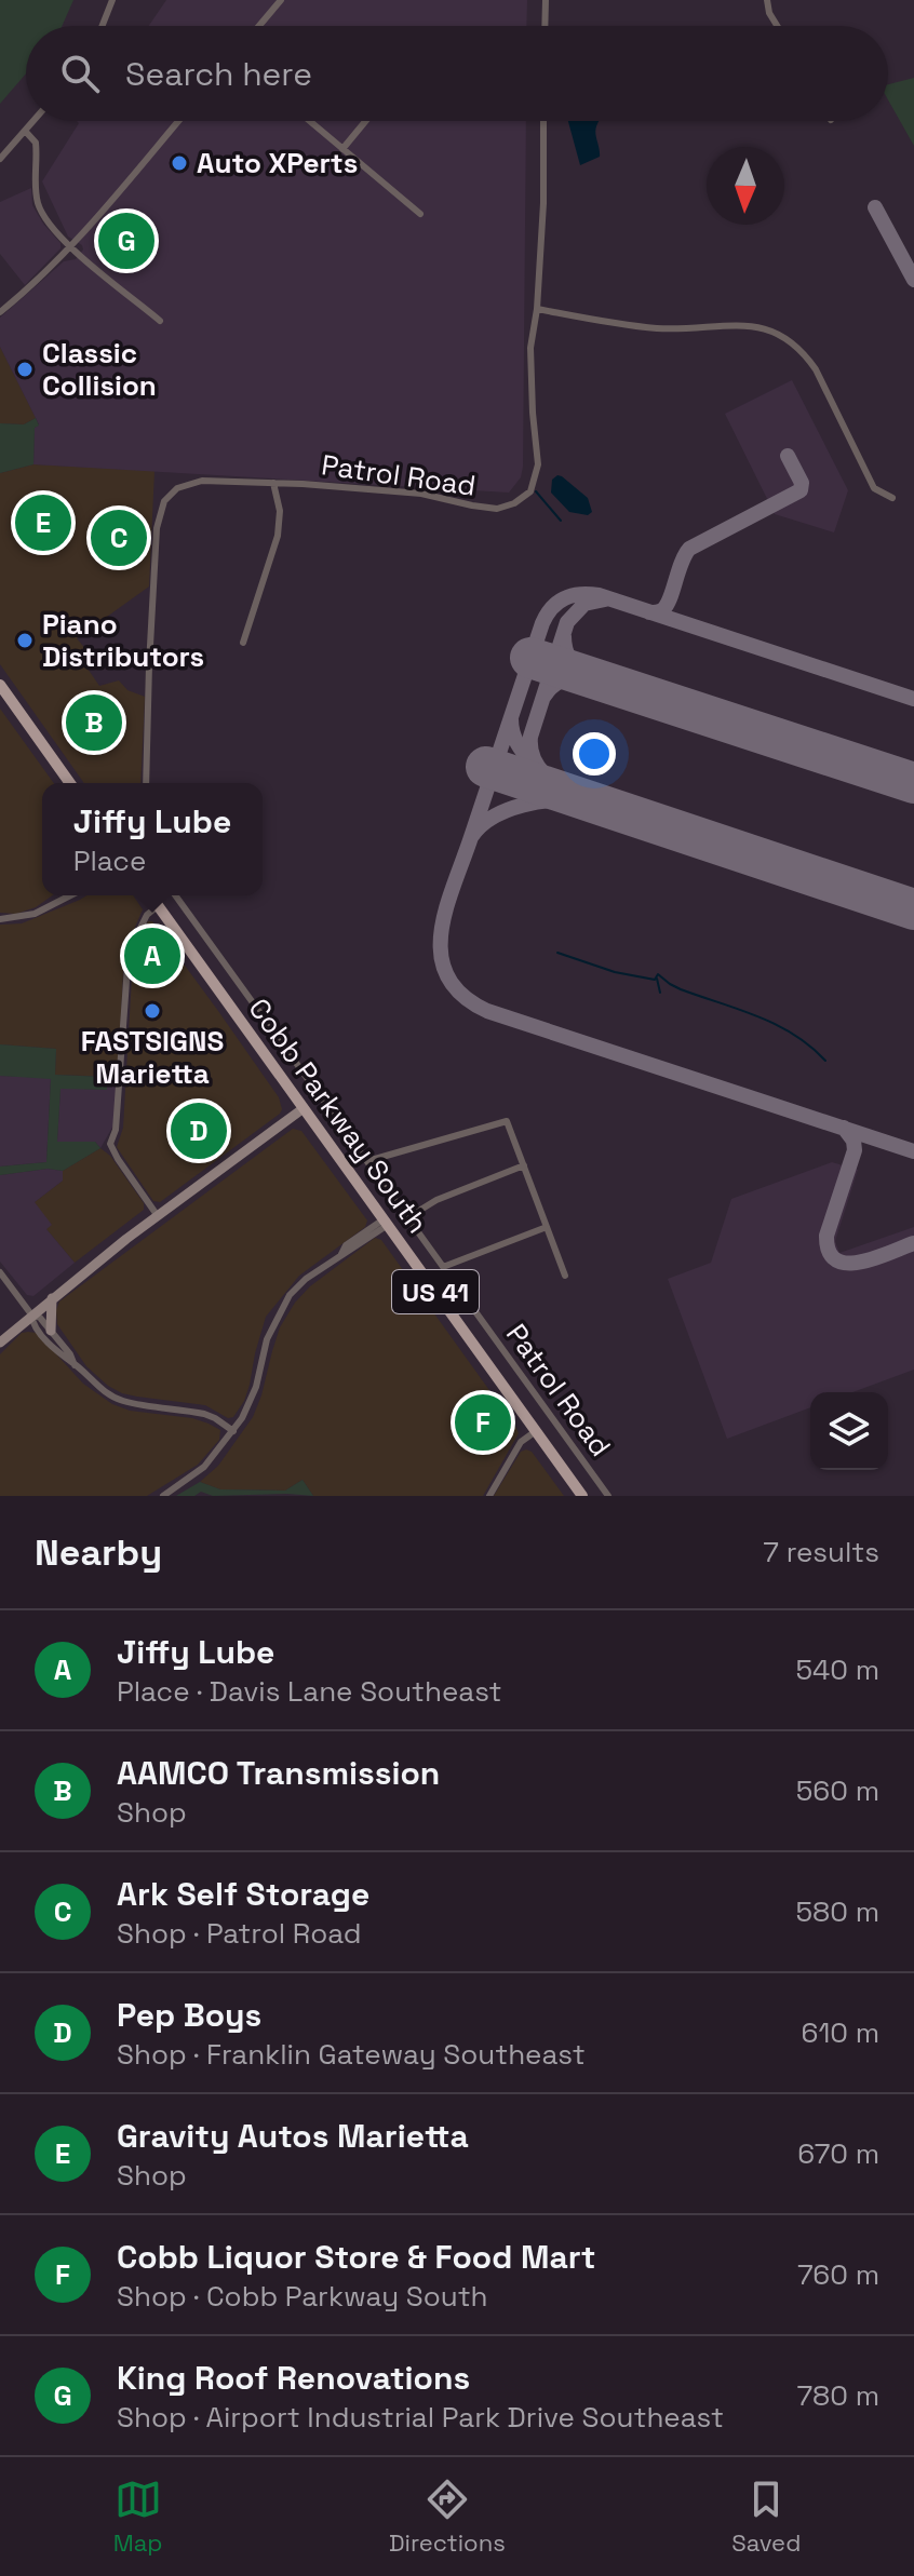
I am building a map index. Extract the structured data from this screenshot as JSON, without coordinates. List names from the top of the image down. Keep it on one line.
{"streets":{"main road":["Cobb Parkway South","US 41"],"street":["Patrol Road"]},"places":["Auto XPerts","Classic Collision","Piano Distributors","FASTSIGNS Marietta"],"north":"bottom","page":{"search":"Search here","pins":["G","E","C","B","A","D","F"],"popup":["Jiffy Lube","Place"],"heading":["Nearby","7 results"],"list":[{"mark":"A","name":"Jiffy Lube","note":"Place · Davis Lane Southeast","value":"540 m"},{"mark":"B","name":"AAMCO Transmission","note":"Shop","value":"560 m"},{"mark":"C","name":"Ark Self Storage","note":"Shop · Patrol Road","value":"580 m"},{"mark":"D","name":"Pep Boys","note":"Shop · Franklin Gateway Southeast","value":"610 m"},{"mark":"E","name":"Gravity Autos Marietta","note":"Shop","value":"670 m"},{"mark":"F","name":"Cobb Liquor Store & Food Mart","note":"Shop · Cobb Parkway South","value":"760 m"},{"mark":"G","name":"King Roof Renovations","note":"Shop · Airport Industrial Park Drive Southeast","value":"780 m"}],"nav":["Map","Directions","Saved"]}}
